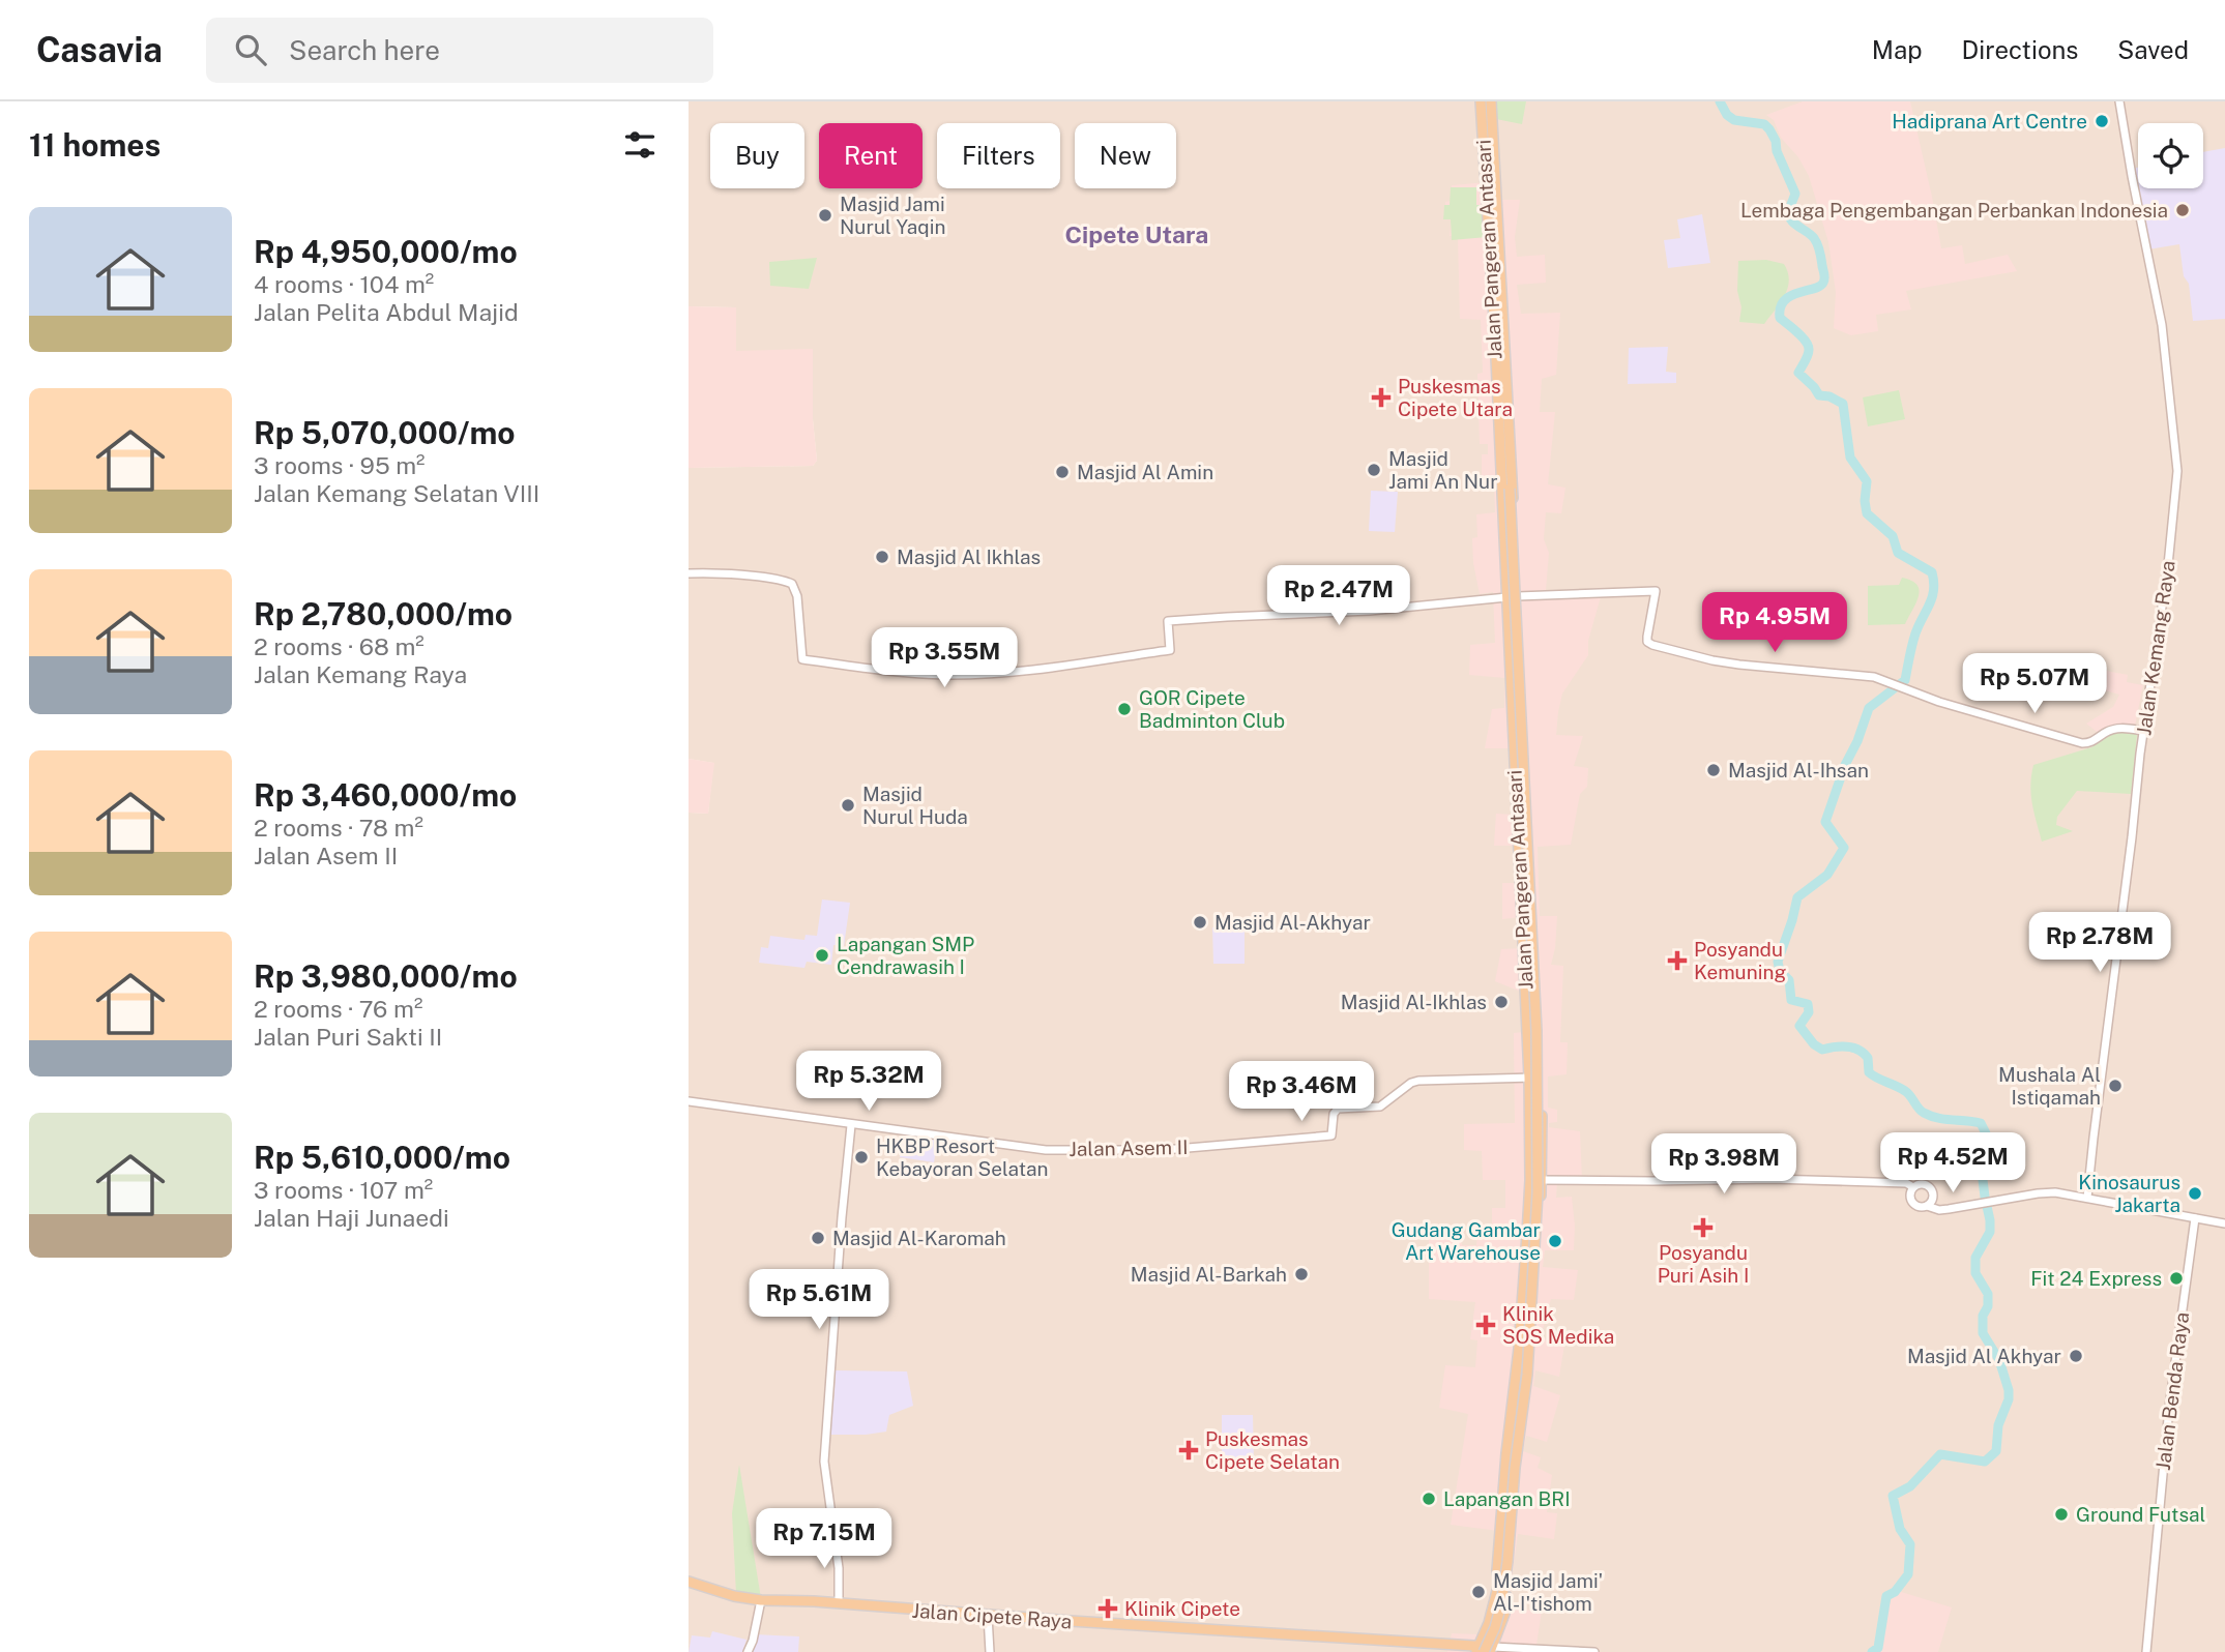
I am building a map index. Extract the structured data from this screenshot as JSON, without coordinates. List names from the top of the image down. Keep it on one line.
{"streets":{"main road":["Jalan Pangeran Antasari","Jalan Cipete Raya"],"street":["Jalan Kemang Raya","Jalan Asem II","Jalan Benda Raya"]},"crossings":[["Jalan Pangeran Antasari","Jalan Asem II"],["Jalan Pangeran Antasari","Jalan Cipete Raya"]],"districts":["Cipete Utara"],"places":{"other":["Hadiprana Art Centre","Lembaga Pengembangan Perbankan Indonesia","Masjid Jami Nurul Yaqin","Masjid Jami An Nur","Masjid Al Amin","Masjid Al Ikhlas","GOR Cipete Badminton Club","Masjid Al-Ihsan","Masjid Nurul Huda","Masjid Al-Akhyar","Lapangan SMP Cendrawasih I","Masjid Al-Ikhlas","Mushala Al Istiqamah","HKBP Resort Kebayoran Selatan","Kinosaurus Jakarta","Masjid Al-Karomah","Gudang Gambar Art Warehouse","Masjid Al-Barkah","Fit 24 Express","Masjid Al Akhyar","Lapangan BRI","Ground Futsal","Masjid Jami' Al-I'tishom"],"health":["Puskesmas Cipete Utara","Posyandu Kemuning","Posyandu Puri Asih I","Klinik SOS Medika","Puskesmas Cipete Selatan","Klinik Cipete"]},"page":{"header":"Casavia","search":"Search here","nav":["Map","Directions","Saved"],"heading":"11 homes","chip":["Buy","Rent","Filters","New"],"list":[{"name":"Rp 4,950,000/mo","note":"4 rooms · 104 m² · Jalan Pelita Abdul Majid"},{"name":"Rp 5,070,000/mo","note":"3 rooms · 95 m² · Jalan Kemang Selatan VIII"},{"name":"Rp 2,780,000/mo","note":"2 rooms · 68 m² · Jalan Kemang Raya"},{"name":"Rp 3,460,000/mo","note":"2 rooms · 78 m² · Jalan Asem II"},{"name":"Rp 3,980,000/mo","note":"2 rooms · 76 m² · Jalan Puri Sakti II"},{"name":"Rp 5,610,000/mo","note":"3 rooms · 107 m² · Jalan Haji Junaedi"}],"price":["Rp 2.47M","Rp 4.95M","Rp 3.55M","Rp 5.07M","Rp 2.78M","Rp 5.32M","Rp 3.46M","Rp 4.52M","Rp 3.98M","Rp 5.61M","Rp 7.15M"]}}
